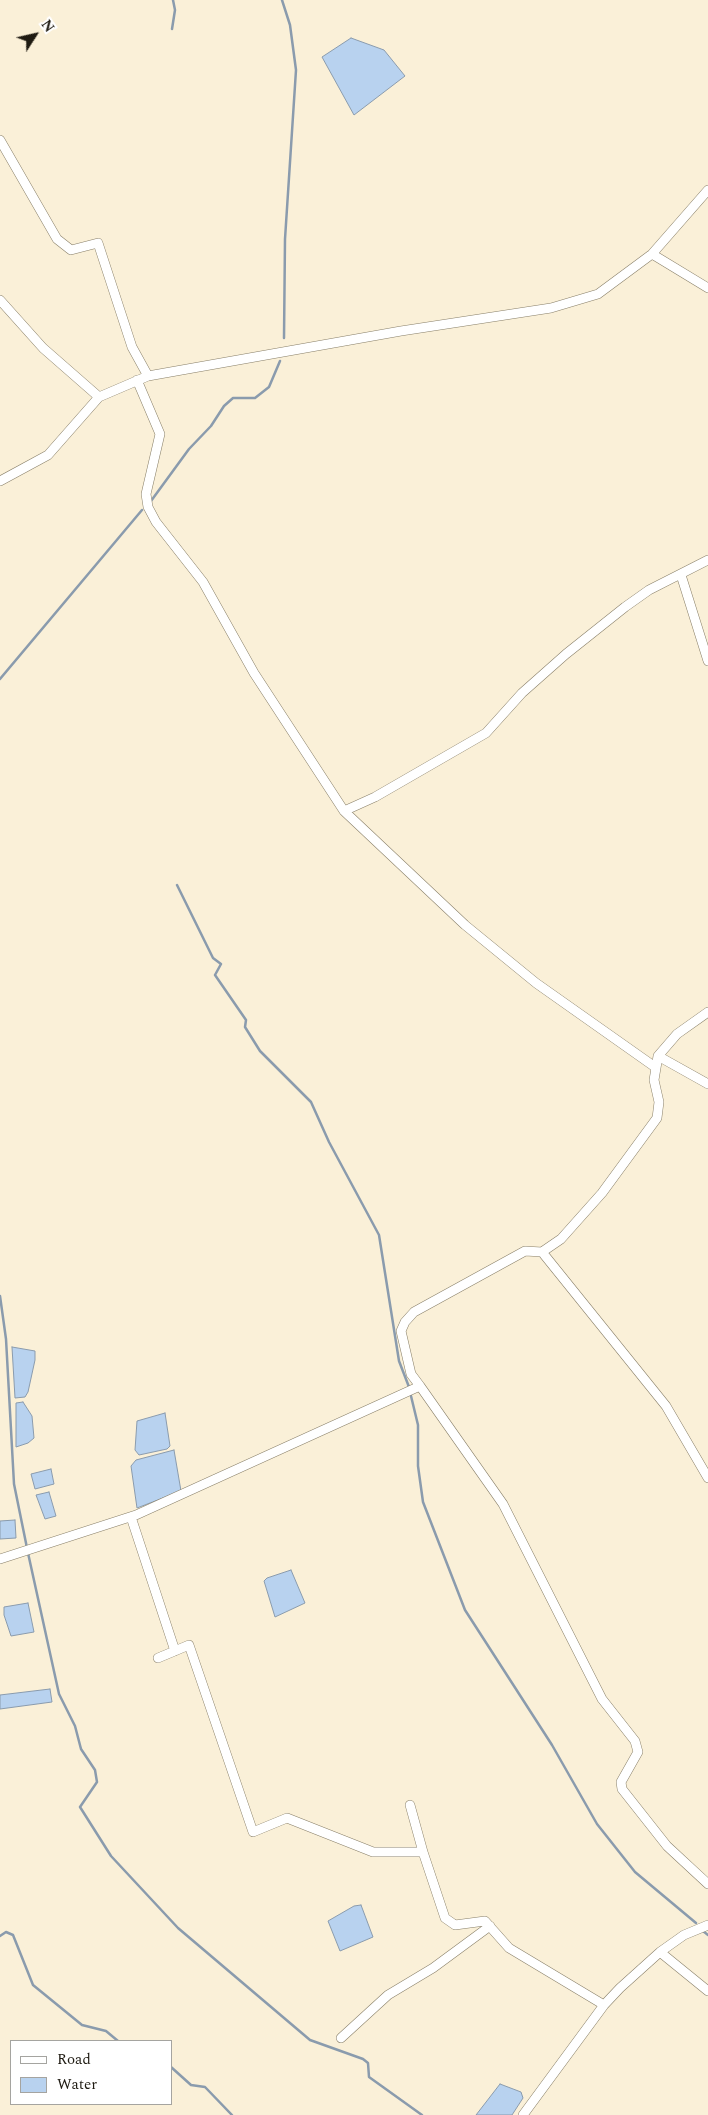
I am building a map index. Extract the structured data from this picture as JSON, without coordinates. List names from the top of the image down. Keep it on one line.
{"legend":["Road","Water"],"north":"top right"}
